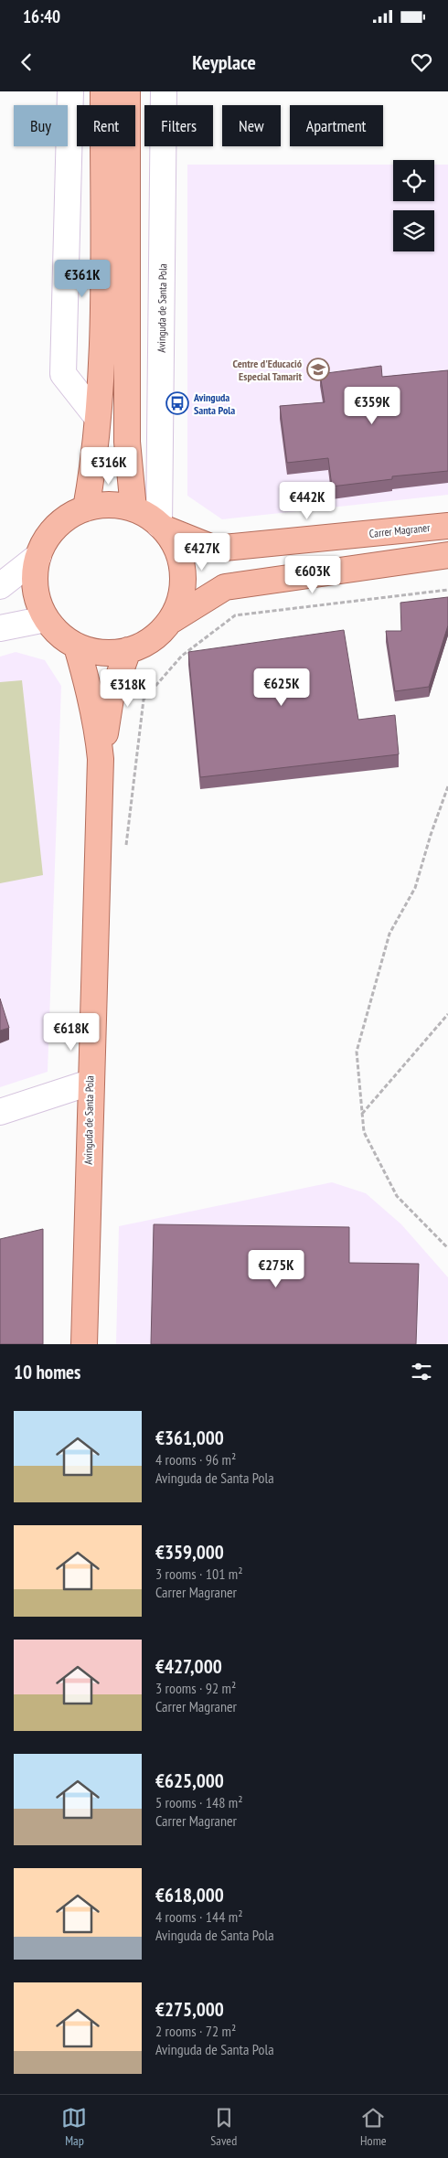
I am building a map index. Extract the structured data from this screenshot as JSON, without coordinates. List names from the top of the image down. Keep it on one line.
{"streets":{"main road":["Avinguda de Santa Pola","Carrer Magraner"]},"crossings":[["Avinguda de Santa Pola","Carrer Magraner"]],"places":{"school or university":["Centre d'Educació Especial Tamarit"],"bus stop":["Avinguda Santa Pola"]},"page":{"status":"16:40","header":"Keyplace","chip":["Buy","Rent","Filters","New","Apartment"],"price":["€361K","€359K","€316K","€442K","€427K","€603K","€625K","€318K","€618K","€275K"],"heading":"10 homes","list":[{"name":"€361,000","note":"4 rooms · 96 m² · Avinguda de Santa Pola"},{"name":"€359,000","note":"3 rooms · 101 m² · Carrer Magraner"},{"name":"€427,000","note":"3 rooms · 92 m² · Carrer Magraner"},{"name":"€625,000","note":"5 rooms · 148 m² · Carrer Magraner"},{"name":"€618,000","note":"4 rooms · 144 m² · Avinguda de Santa Pola"},{"name":"€275,000","note":"2 rooms · 72 m² · Avinguda de Santa Pola"}],"tabs":["Map","Saved","Home"]}}
